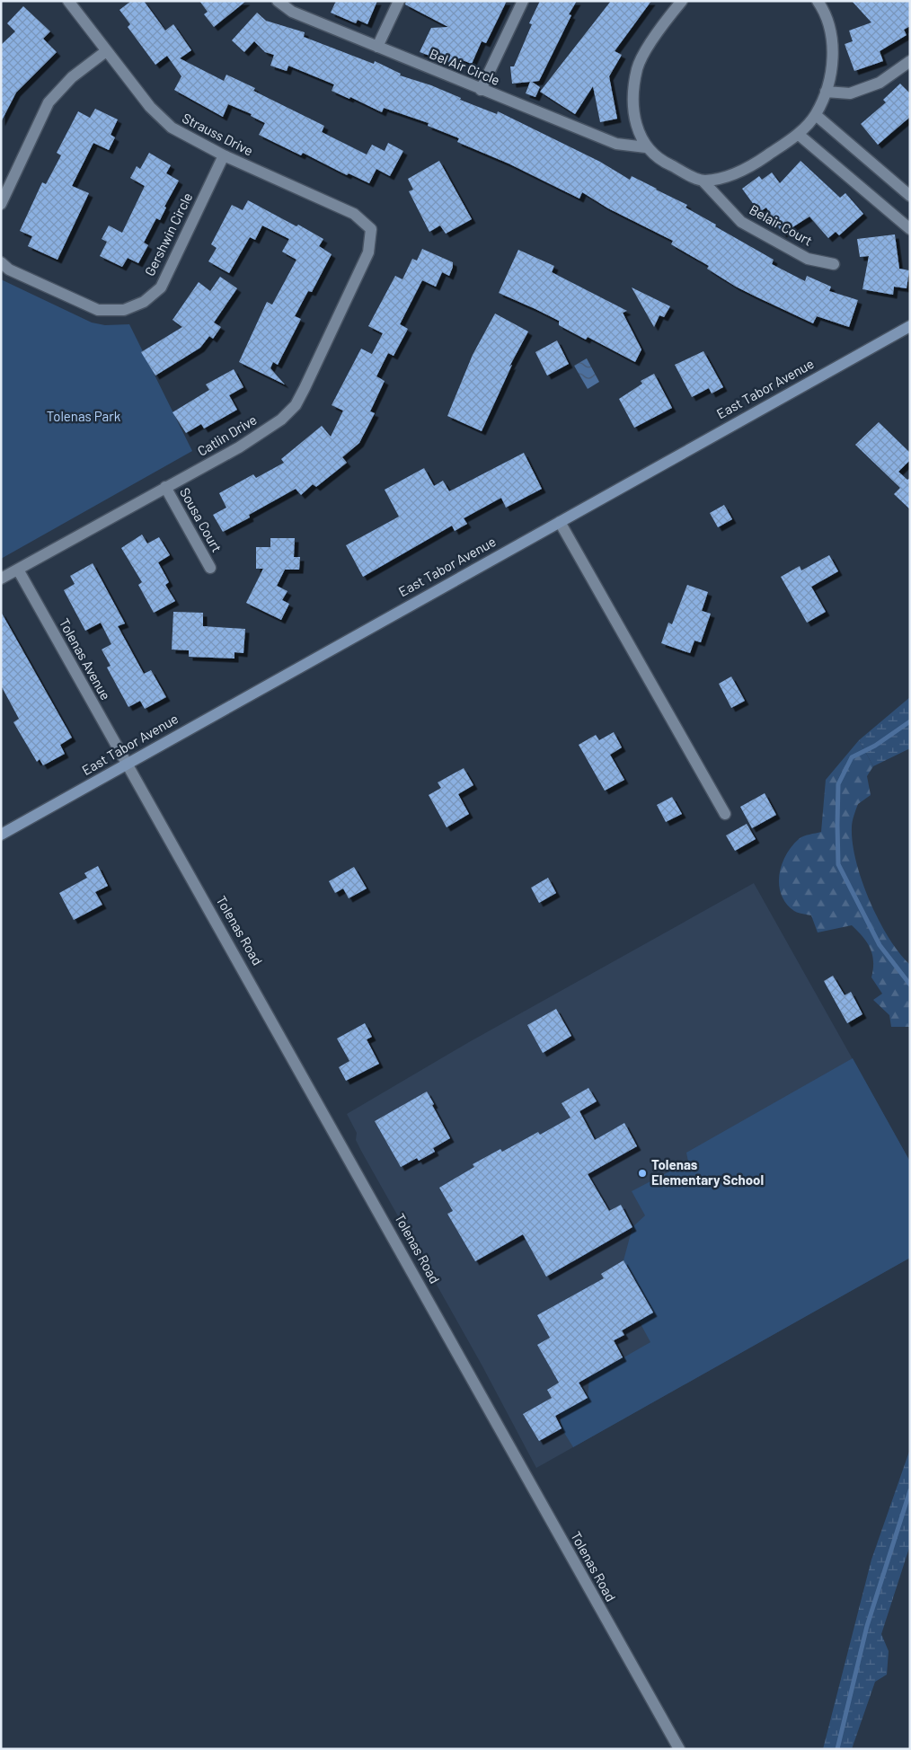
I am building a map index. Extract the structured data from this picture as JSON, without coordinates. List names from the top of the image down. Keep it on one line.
{"streets":{"main road":["East Tabor Avenue"],"street":["Bel Air Circle","Strauss Drive","Belair Court","Gershwin Circle","Catlin Drive","Sousa Court","Tolenas Avenue","Tolenas Road"]},"crossings":[["Strauss Drive","Gershwin Circle"],["Strauss Drive","Catlin Drive"],["East Tabor Avenue","Tolenas Avenue"],["East Tabor Avenue","Tolenas Road"],["Catlin Drive","Sousa Court"],["Catlin Drive","Tolenas Avenue"],["Tolenas Avenue","Tolenas Road"]],"parks":["Tolenas Park"],"places":["Tolenas Elementary School"]}
